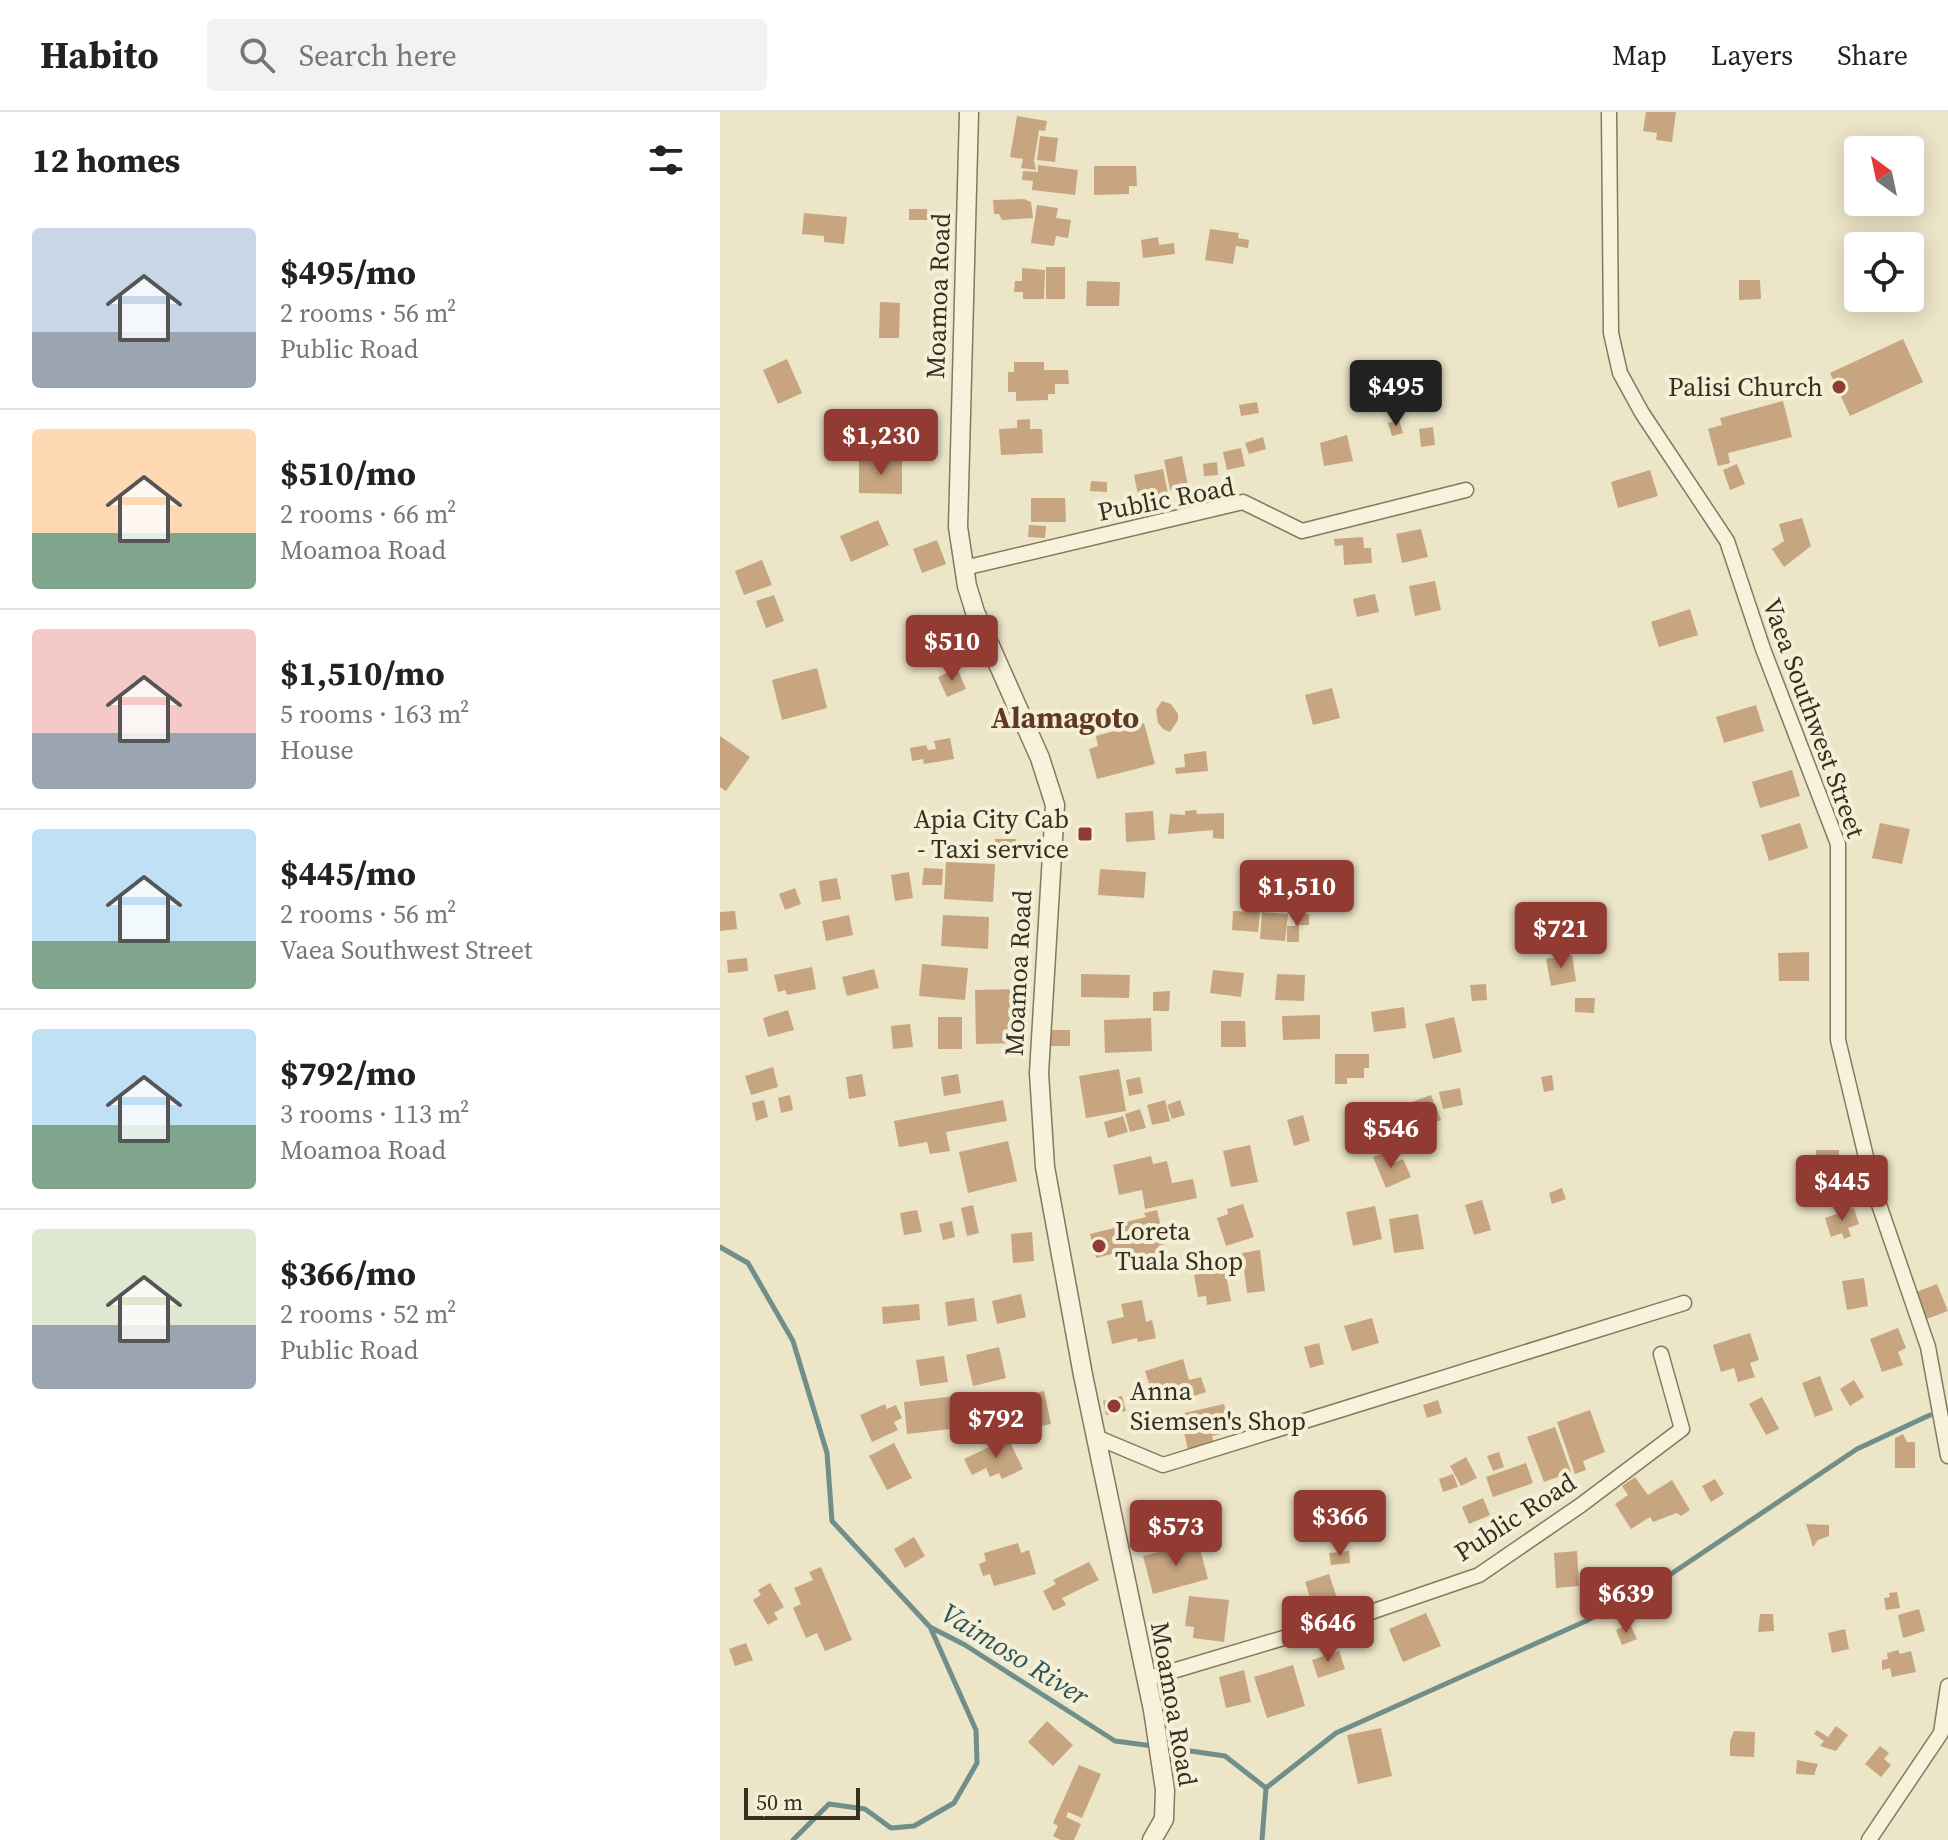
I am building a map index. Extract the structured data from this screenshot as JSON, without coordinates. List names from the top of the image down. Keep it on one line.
{"streets":{"street":["Moamoa Road","Public Road","Vaea Southwest Street"]},"crossings":[["Moamoa Road","Public Road"]],"districts":["Alamagoto"],"water":["Vaimoso River"],"places":{"other":["Palisi Church","Loreta Tuala Shop","Anna Siemsen's Shop"],"transit":["Apia City Cab - Taxi service"]},"scale_bar":"50 m","north":"top left","page":{"header":"Habito","search":"Search here","nav":["Map","Layers","Share"],"heading":"12 homes","list":[{"name":"$495/mo","note":"2 rooms · 56 m² · Public Road"},{"name":"$510/mo","note":"2 rooms · 66 m² · Moamoa Road"},{"name":"$1,510/mo","note":"5 rooms · 163 m² · House"},{"name":"$445/mo","note":"2 rooms · 56 m² · Vaea Southwest Street"},{"name":"$792/mo","note":"3 rooms · 113 m² · Moamoa Road"},{"name":"$366/mo","note":"2 rooms · 52 m² · Public Road"}],"price":["$495","$1,230","$510","$1,510","$721","$546","$445","$792","$366","$573","$639","$646"],"scale":"50 m"}}
